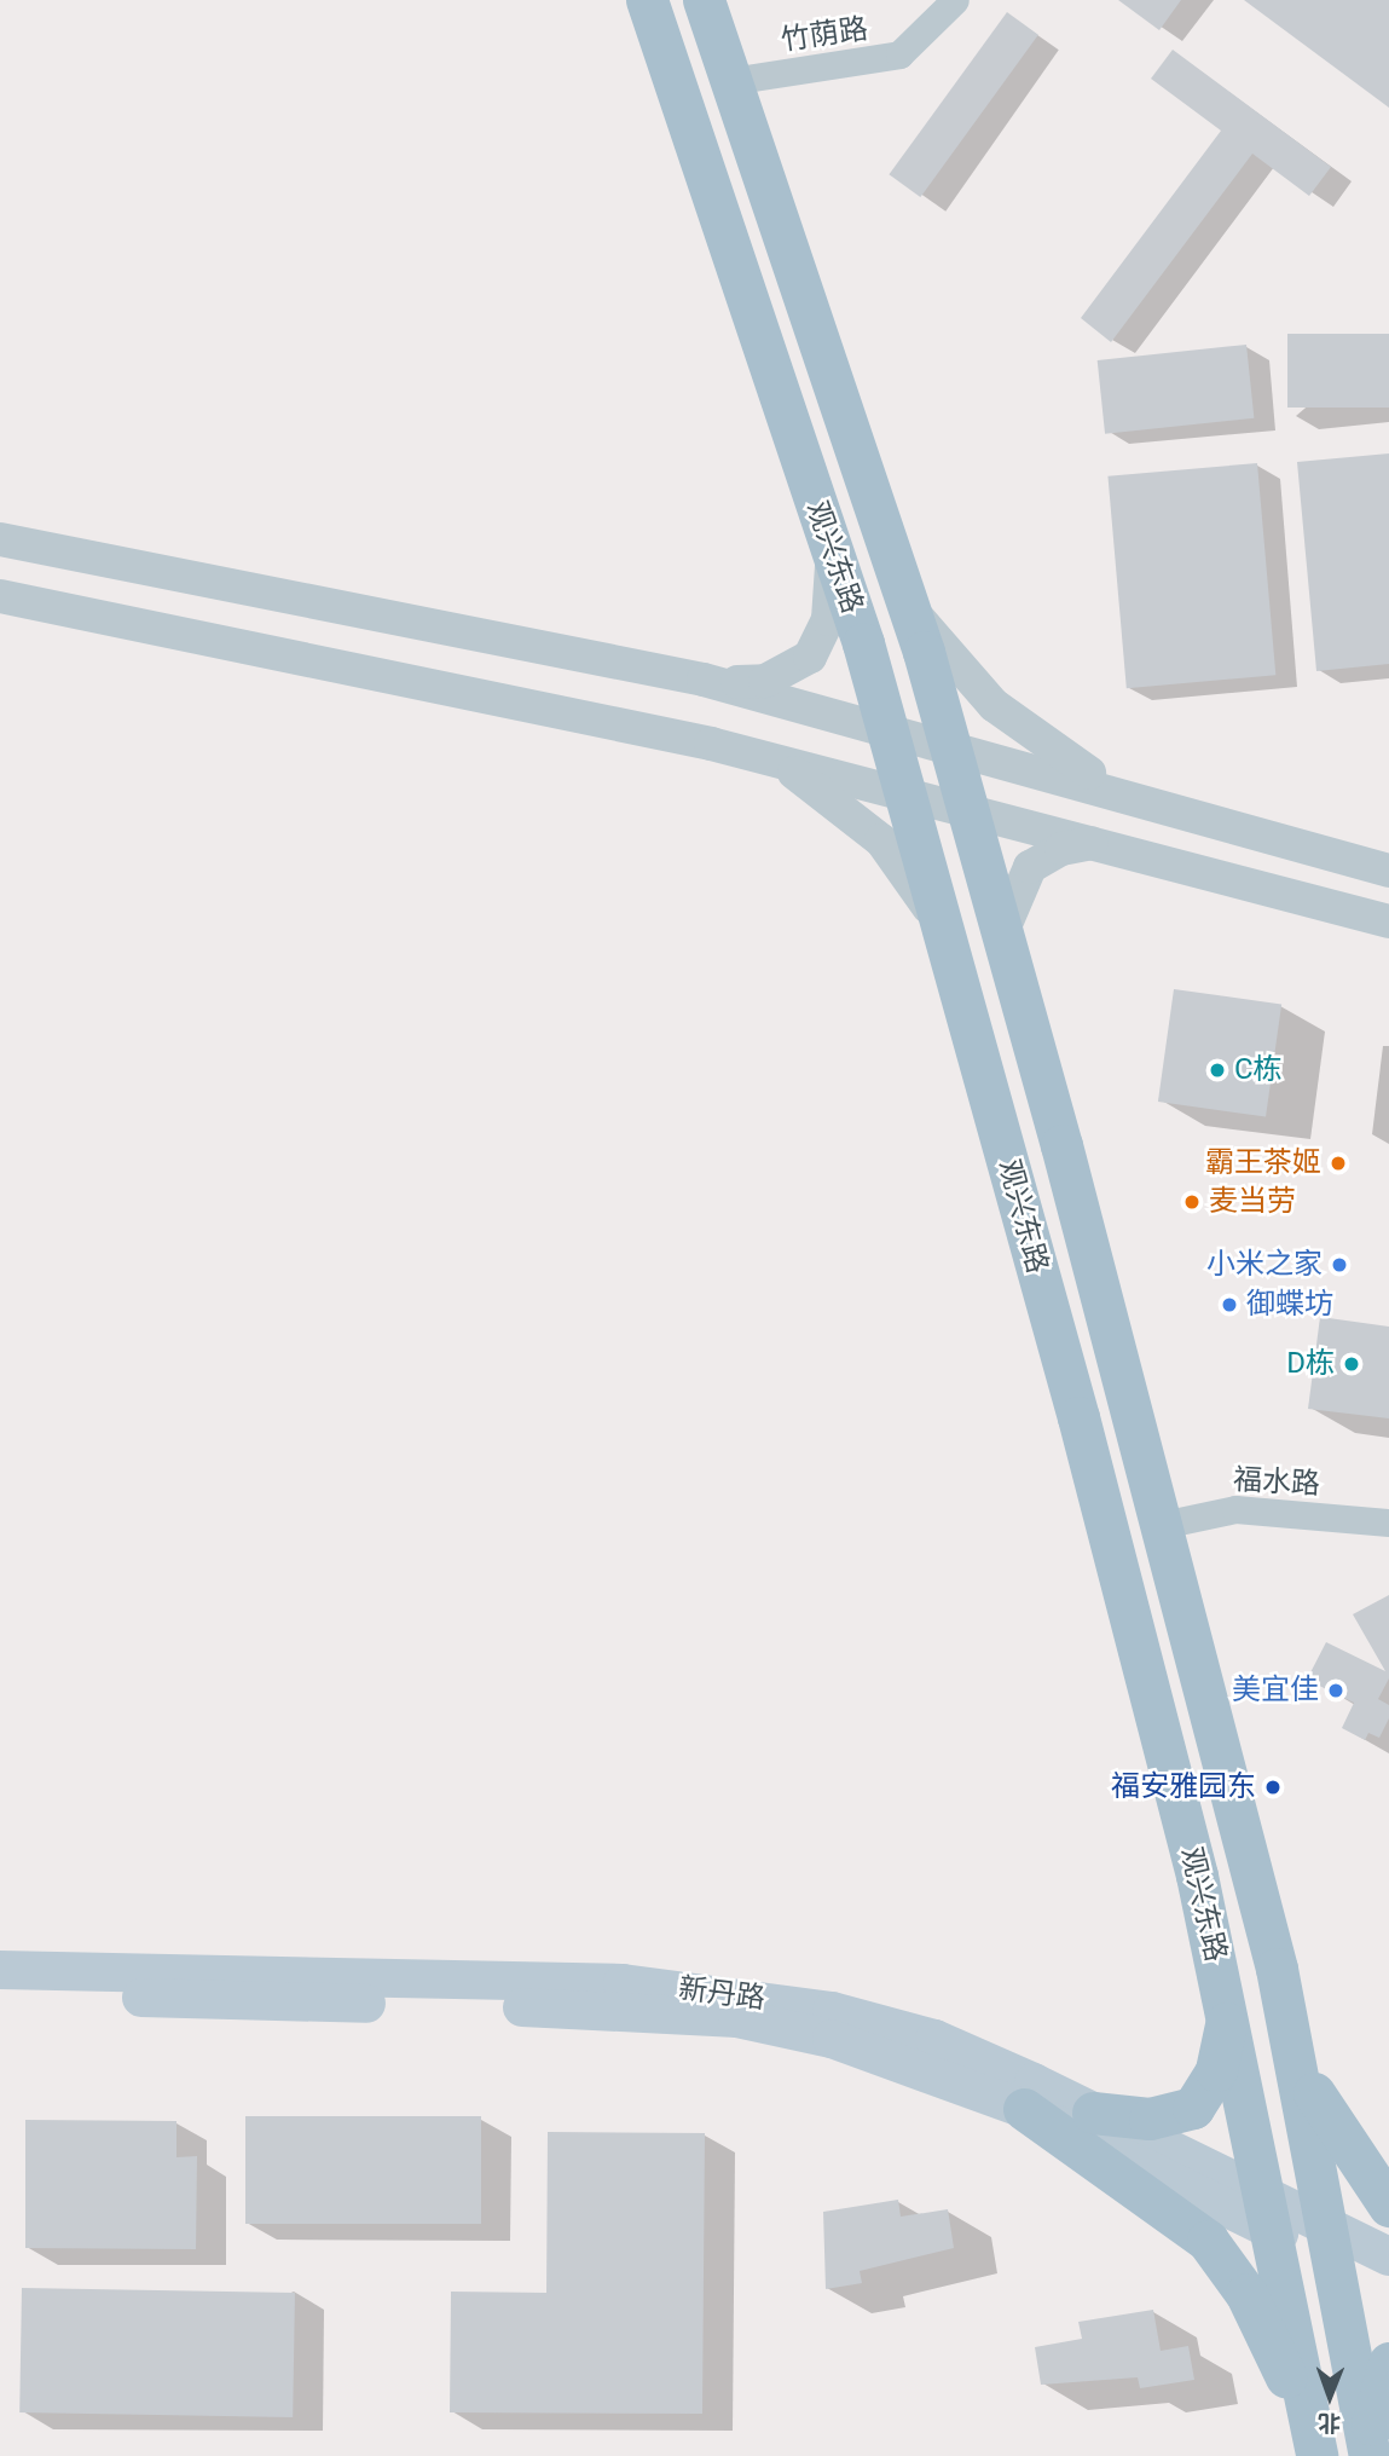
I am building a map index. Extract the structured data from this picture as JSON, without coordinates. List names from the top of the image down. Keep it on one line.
{"streets":{"main road":["观兴东路","新丹路"],"street":["竹荫路","福水路"]},"crossings":[["竹荫路","观兴东路"],["观兴东路","福水路"],["观兴东路","新丹路"]],"places":["C栋","霸王茶姬","麦当劳","小米之家","御蝶坊","D栋","美宜佳","福安雅园东"],"north":"bottom"}
